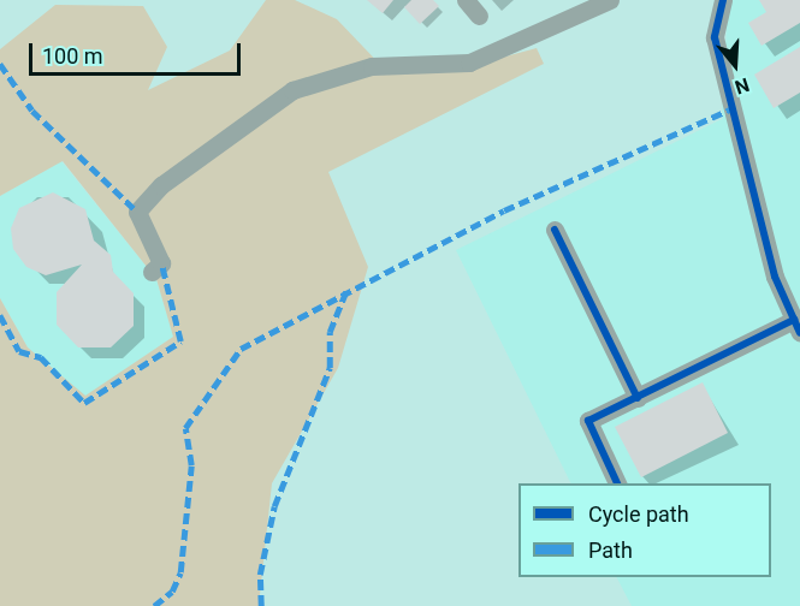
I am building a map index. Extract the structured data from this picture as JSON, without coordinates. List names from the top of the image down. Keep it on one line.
{"legend":["Cycle path","Path"],"scale_bar":"100 m","north":"bottom"}
